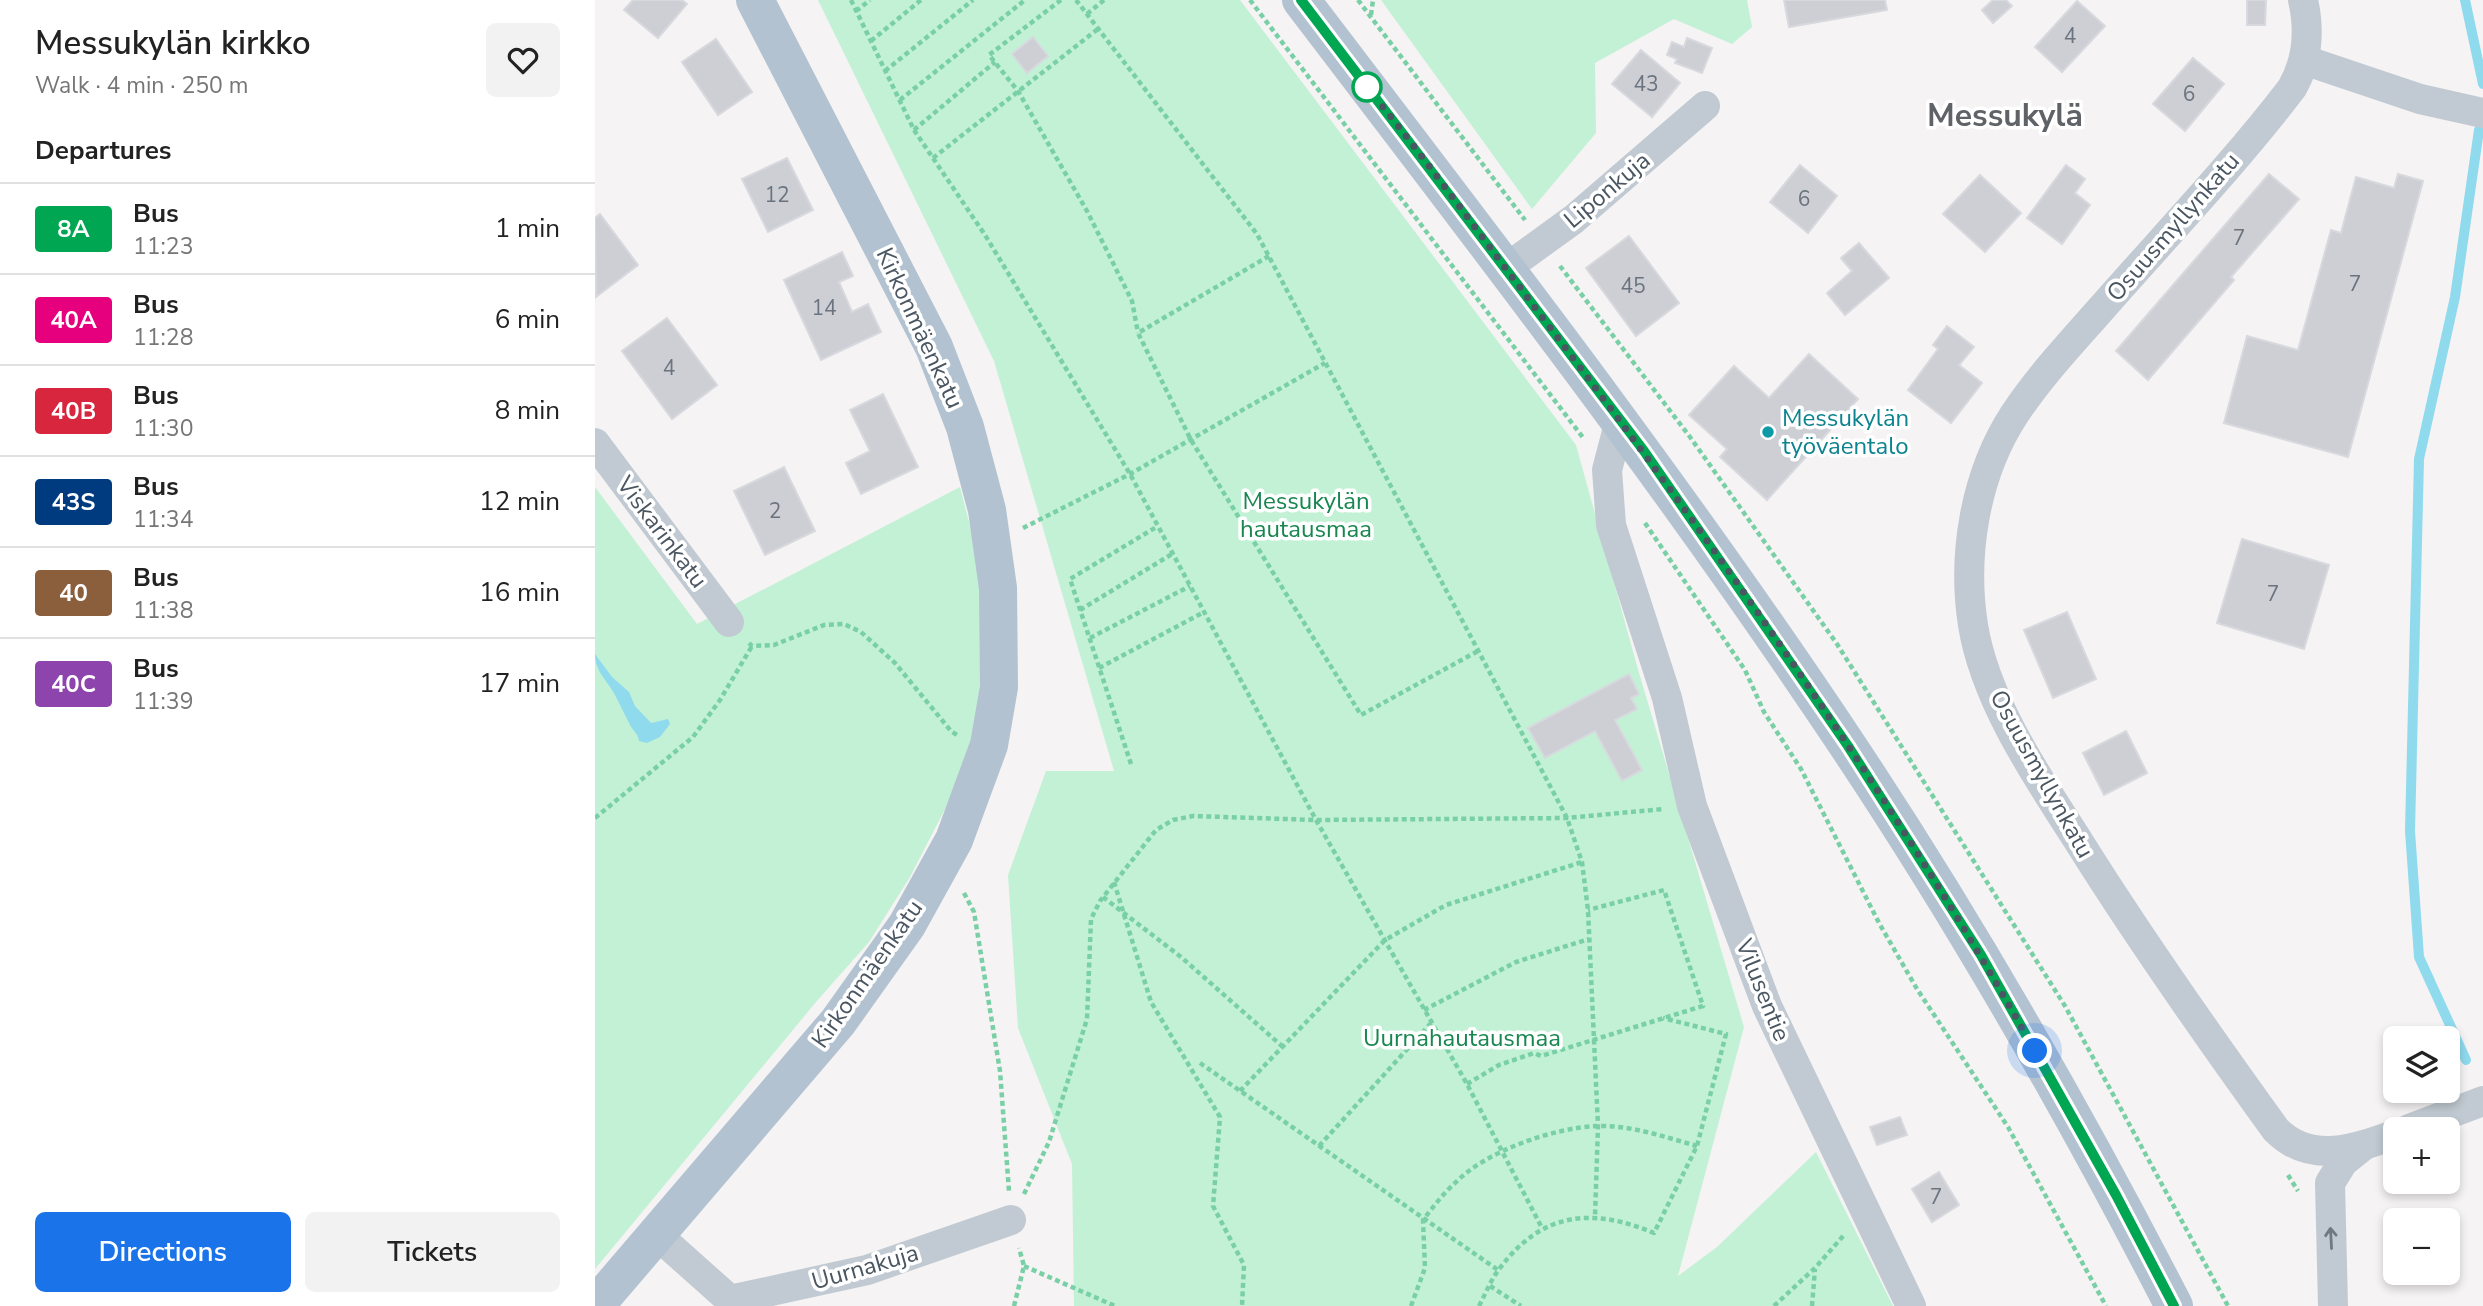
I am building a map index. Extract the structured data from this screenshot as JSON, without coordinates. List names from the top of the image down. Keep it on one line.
{"streets":{"main road":["Kirkonmäenkatu"],"street":["Liponkuja","Osuusmyllynkatu","Viskarinkatu","Vilusentie","Uurnakuja"]},"crossings":[["Kirkonmäenkatu","Uurnakuja"]],"districts":["Messukylä"],"parks":["Messukylän hautausmaa","Uurnahautausmaa"],"places":["Messukylän työväentalo"],"lines":["bus line 8A"],"house_numbers":["4","43","6","12","6","7","7","45","14","4","2","7","7"],"page":{"heading":[["Messukylän kirkko","Walk · 4 min · 250 m"],"Departures"],"list":[{"mark":"8A","name":"Bus","note":"11:23","value":"1 min"},{"mark":"40A","name":"Bus","note":"11:28","value":"6 min"},{"mark":"40B","name":"Bus","note":"11:30","value":"8 min"},{"mark":"43S","name":"Bus","note":"11:34","value":"12 min"},{"mark":"40","name":"Bus","note":"11:38","value":"16 min"},{"mark":"40C","name":"Bus","note":"11:39","value":"17 min"}],"map_buttons":["+","−"],"buttons":["Directions","Tickets"]}}
